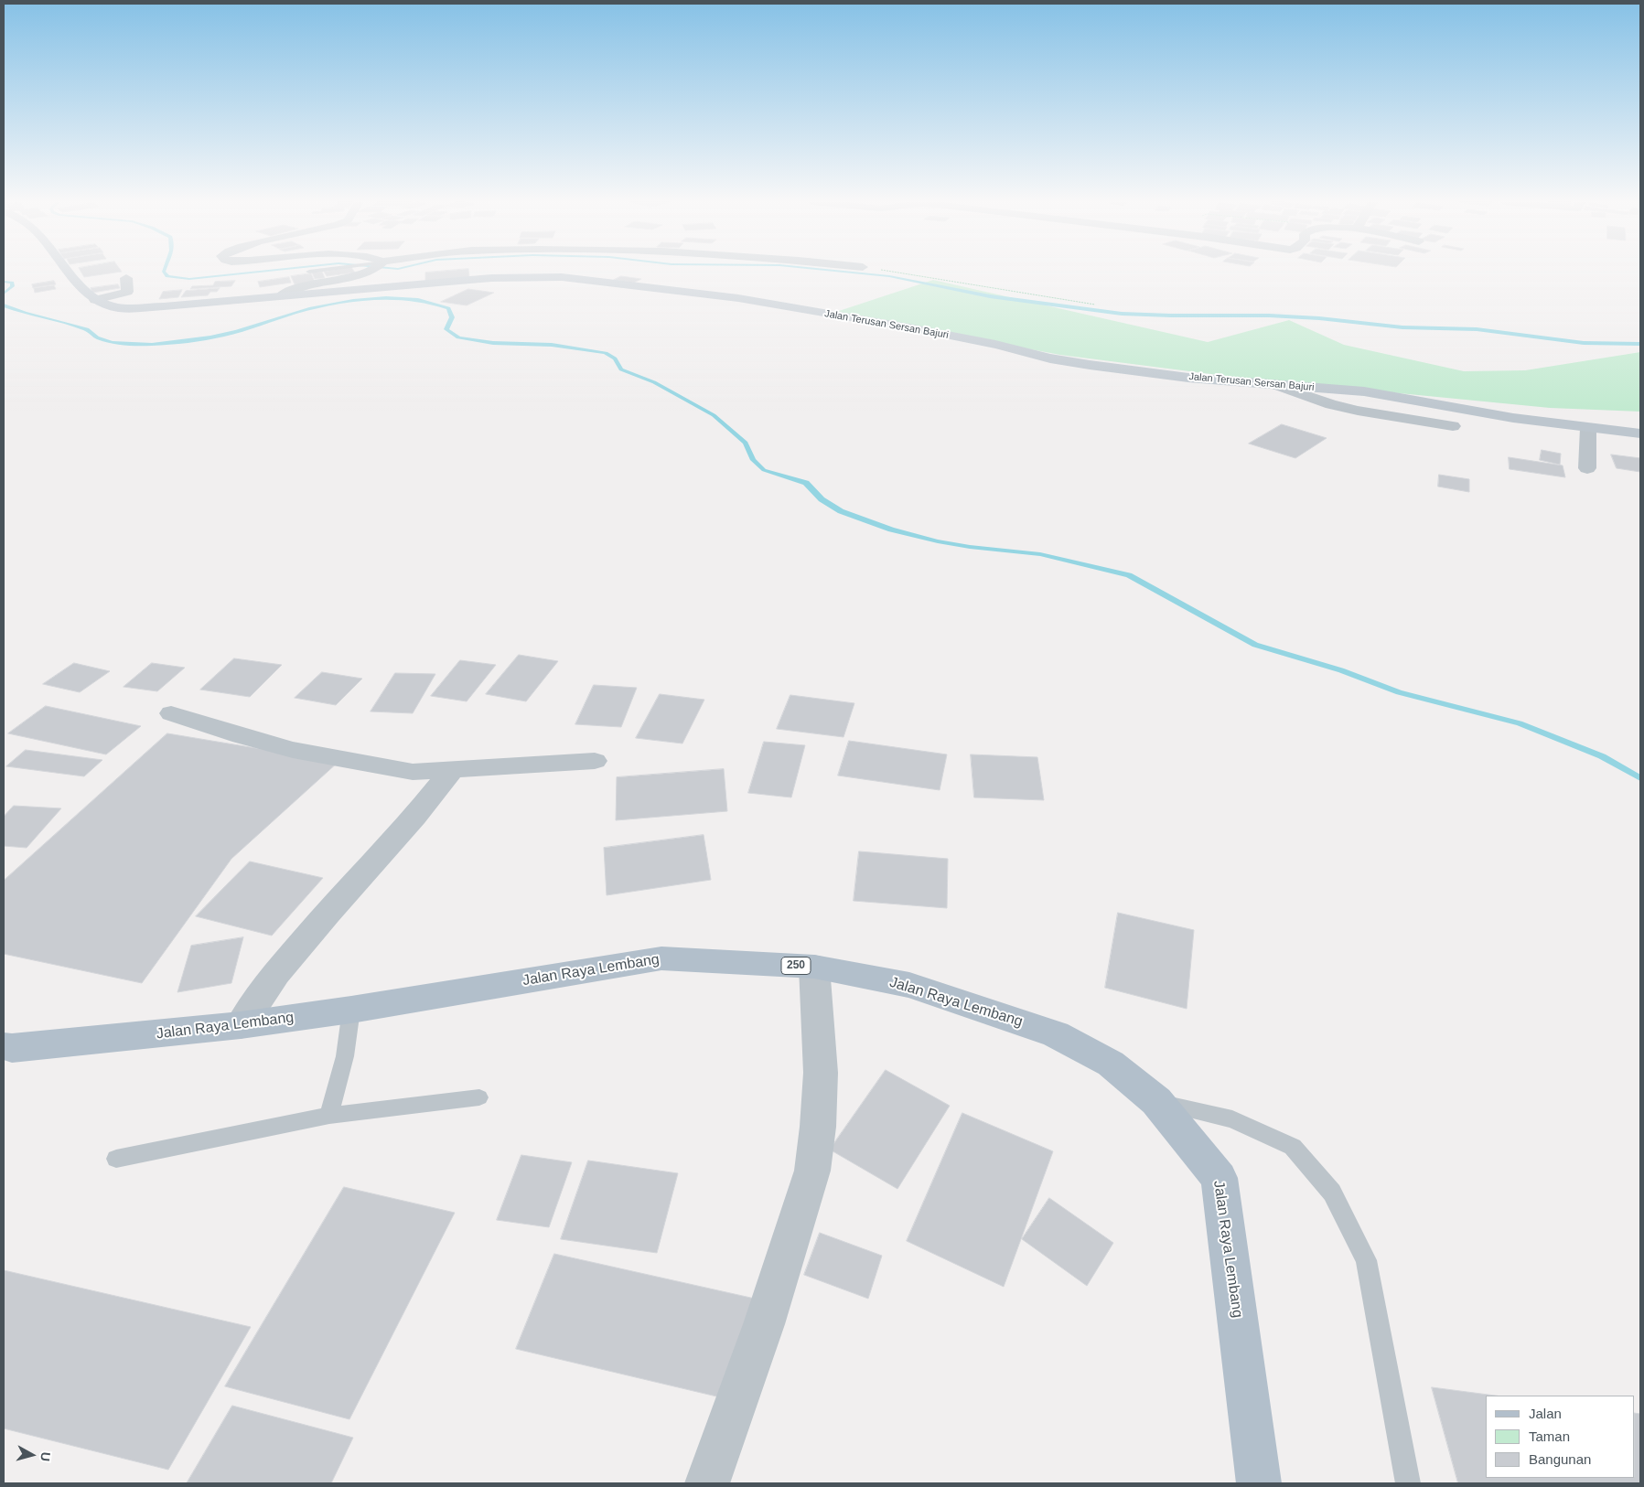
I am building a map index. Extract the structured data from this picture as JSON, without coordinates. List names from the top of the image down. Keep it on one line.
{"streets":{"main road":["Jalan Terusan Sersan Bajuri","250","Jalan Raya Lembang"]},"legend":["Jalan","Taman","Bangunan"],"north":"right"}
